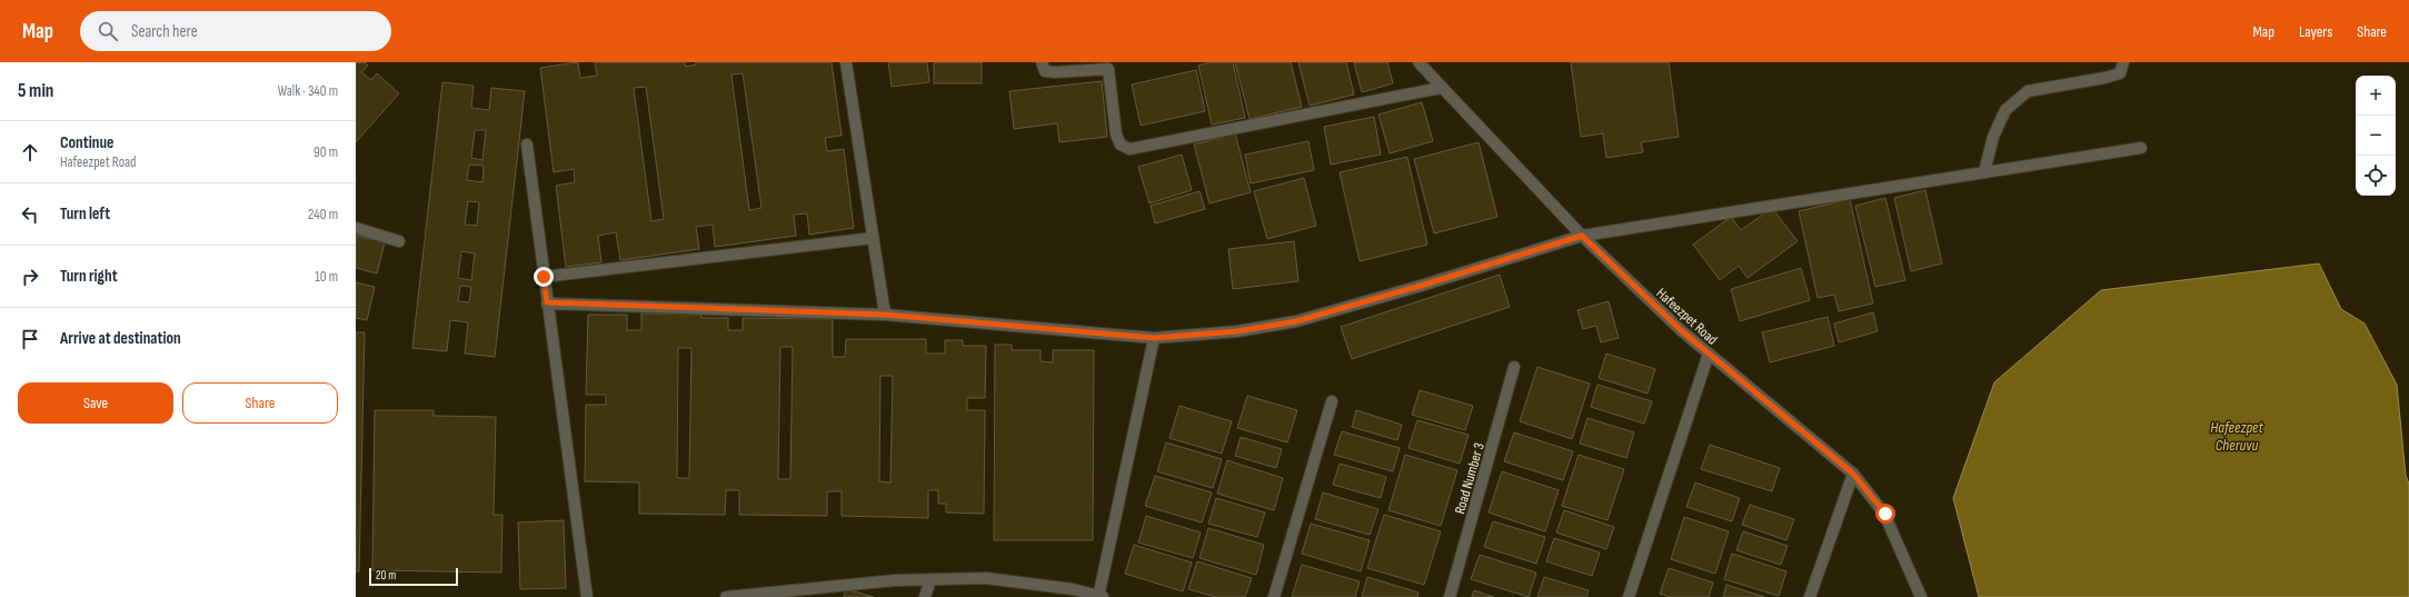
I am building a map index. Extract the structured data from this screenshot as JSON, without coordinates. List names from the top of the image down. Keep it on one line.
{"streets":{"street":["Hafeezpet Road","Road Number 3"]},"water":["Hafeezpet Cheruvu"],"scale_bar":"20 m","page":{"header":"Map","search":"Search here","nav":["Map","Layers","Share"],"heading":["5 min","Walk · 340 m"],"map_buttons":["+","−"],"list":[["Continue","Hafeezpet Road","90 m"],["Turn left","240 m"],["Turn right","10 m"],"Arrive at destination"],"buttons":["Save","Share"],"scale":"20 m"}}
